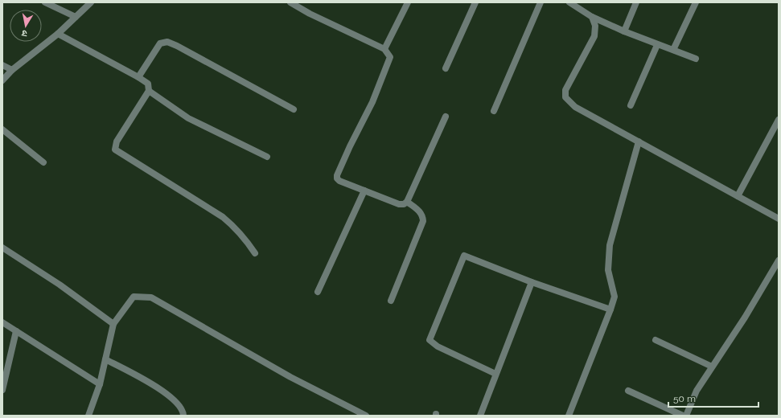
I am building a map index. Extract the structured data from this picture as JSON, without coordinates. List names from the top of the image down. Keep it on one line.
{"scale_bar":"50 m","north":"bottom"}
